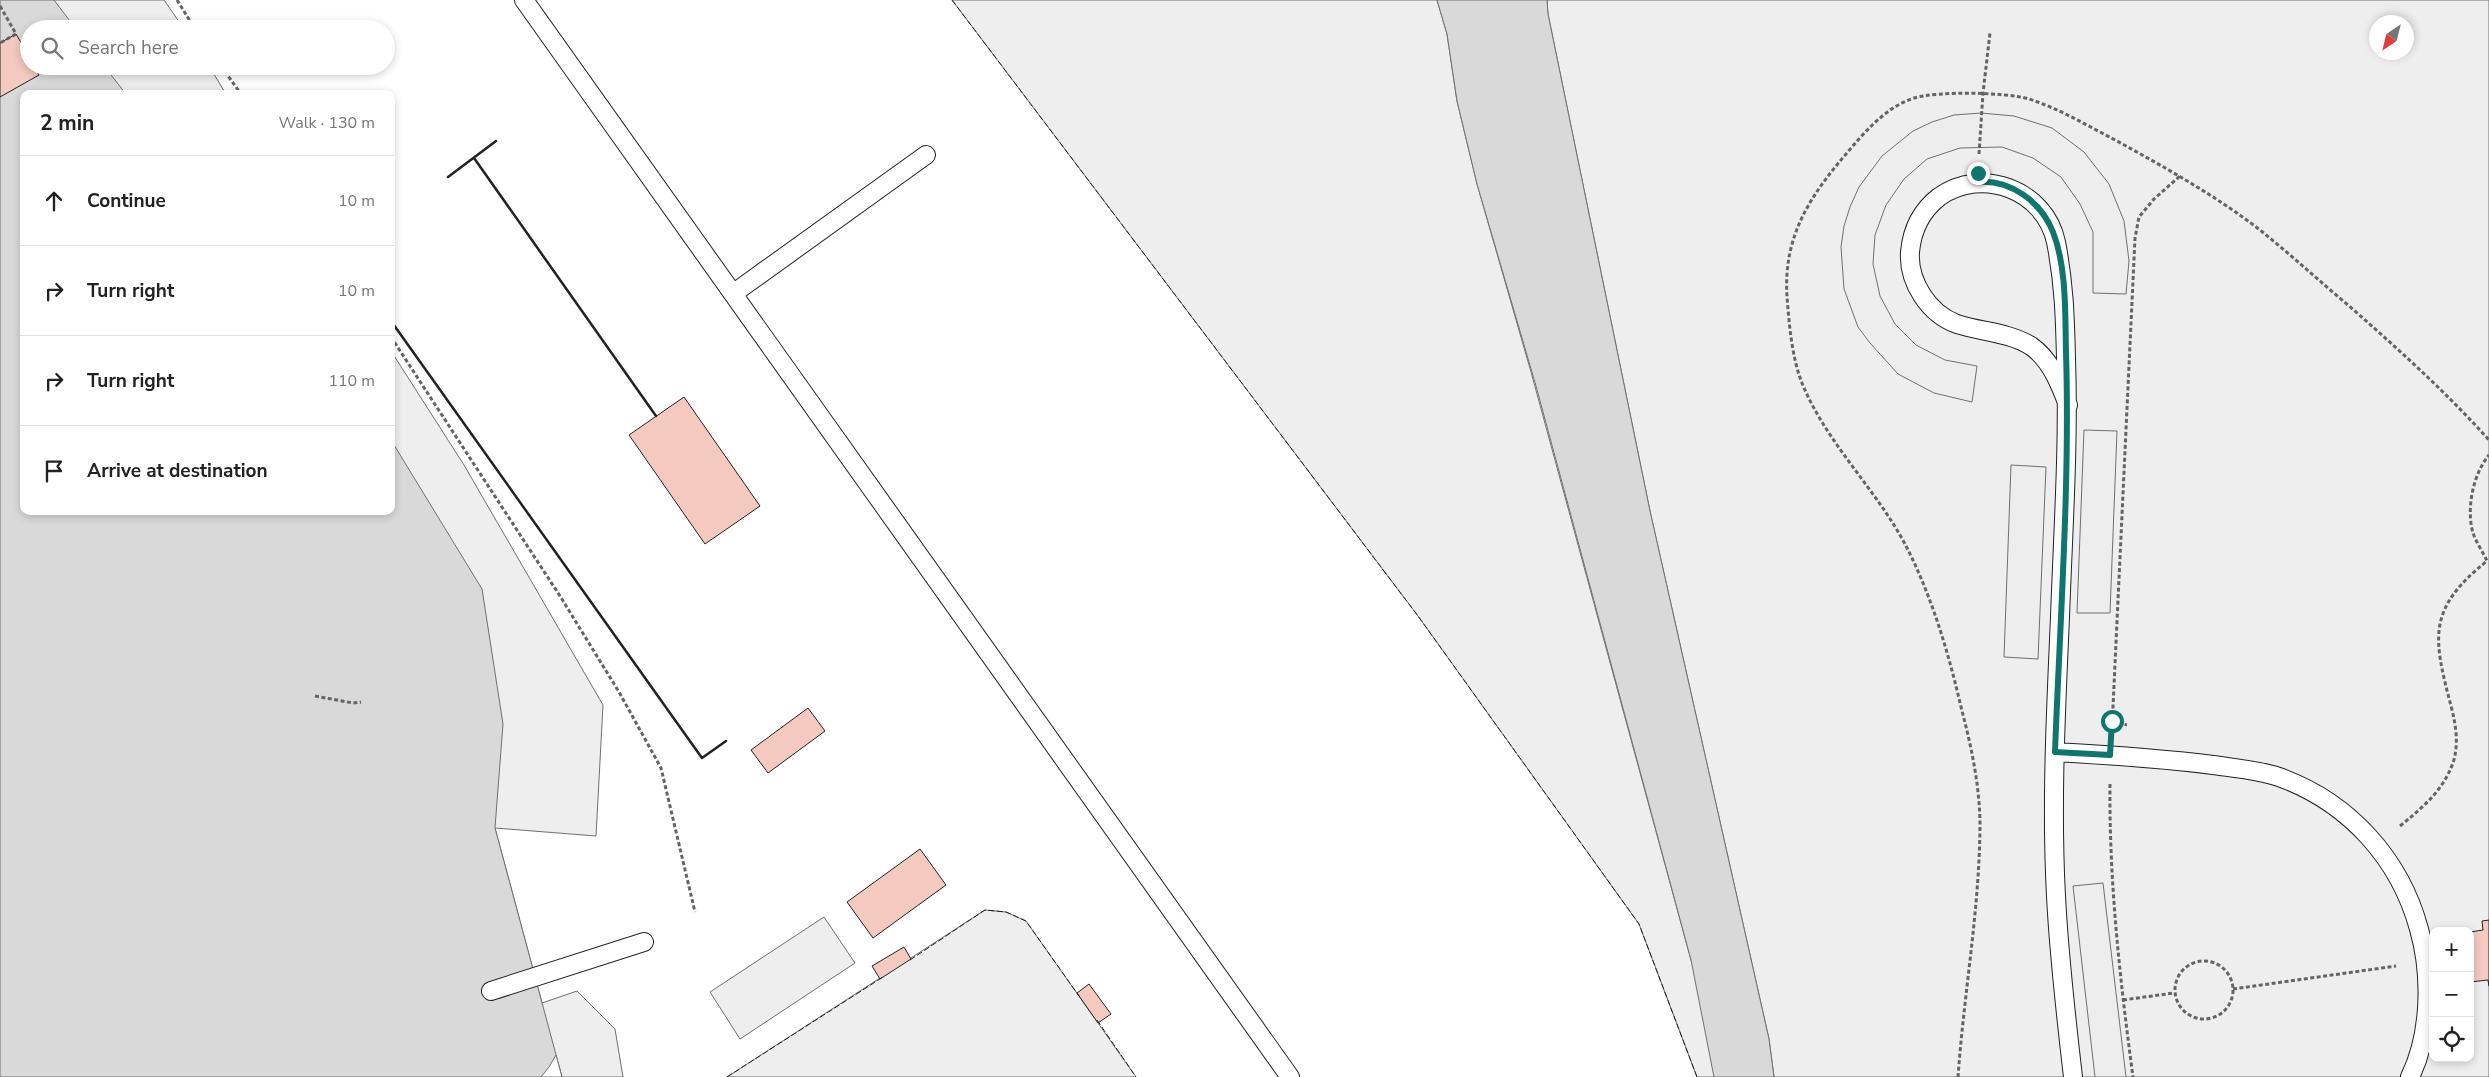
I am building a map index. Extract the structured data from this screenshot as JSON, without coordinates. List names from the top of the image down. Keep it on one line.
{"north":"bottom left","page":{"search":"Search here","heading":["2 min","Walk · 130 m"],"list":[["Continue","10 m"],["Turn right","10 m"],["Turn right","110 m"],"Arrive at destination"],"map_buttons":["+","−"]}}
